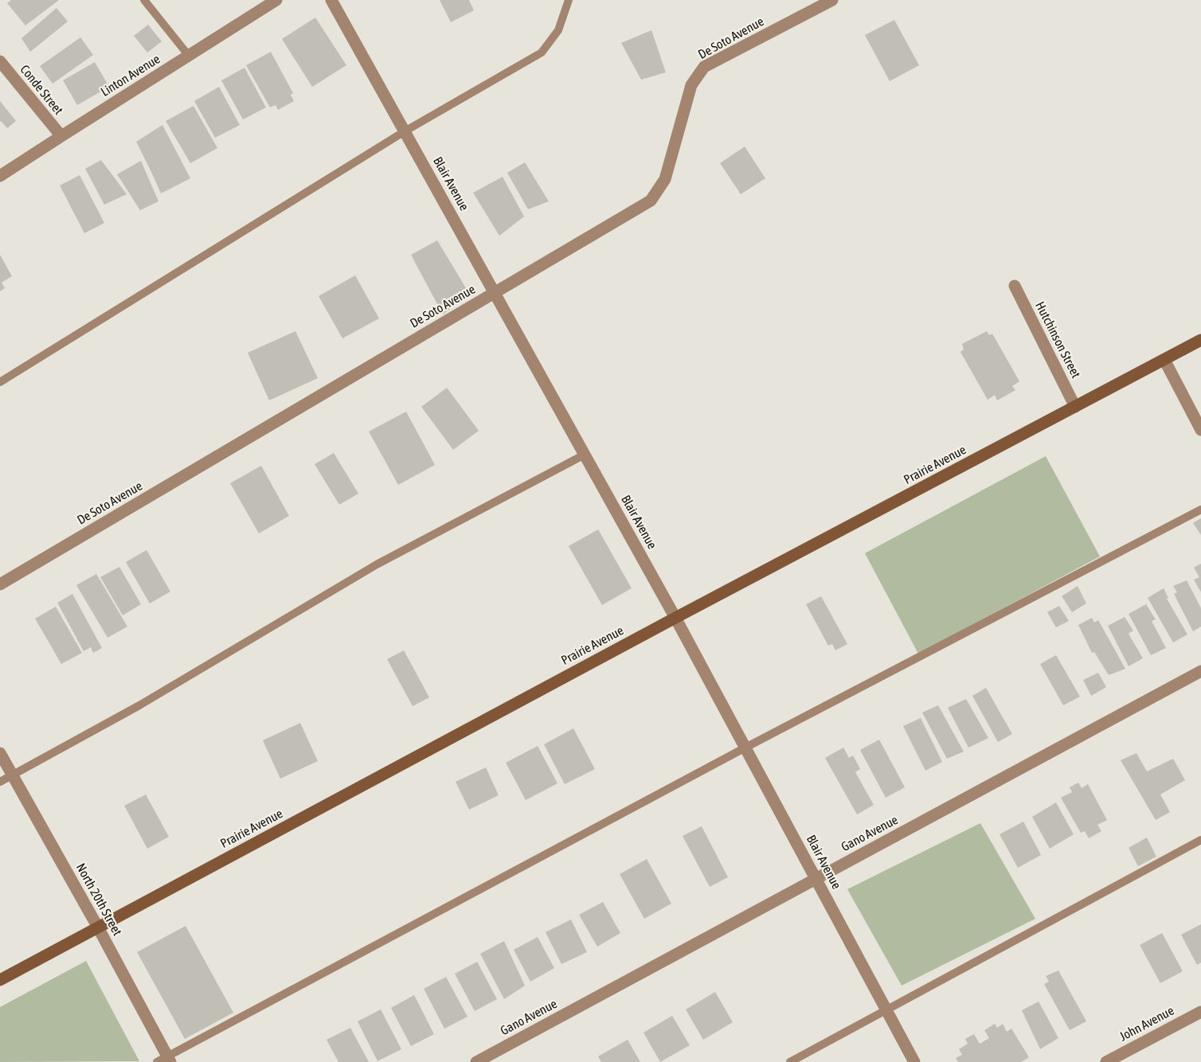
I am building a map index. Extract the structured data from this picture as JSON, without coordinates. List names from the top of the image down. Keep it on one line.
{"streets":{"street":["De Soto Avenue","Linton Avenue","Conde Street","Blair Avenue","Hutchinson Street","Prairie Avenue","Gano Avenue","North 20th Street","John Avenue"]},"crossings":[["De Soto Avenue","Blair Avenue"],["Linton Avenue","Conde Street"],["Blair Avenue","Prairie Avenue"],["Blair Avenue","Gano Avenue"],["Hutchinson Street","Prairie Avenue"],["Prairie Avenue","North 20th Street"]]}
